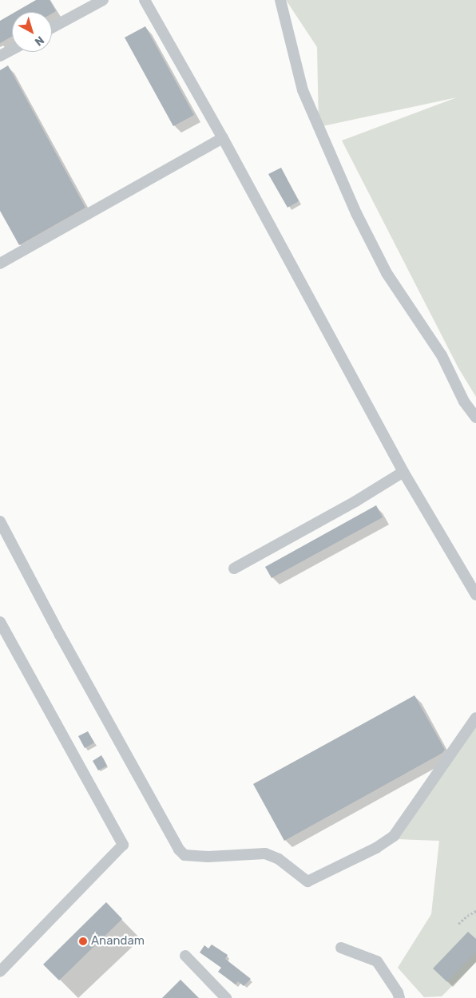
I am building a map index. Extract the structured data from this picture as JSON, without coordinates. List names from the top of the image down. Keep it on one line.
{"places":["Anandam"],"north":"bottom right"}
